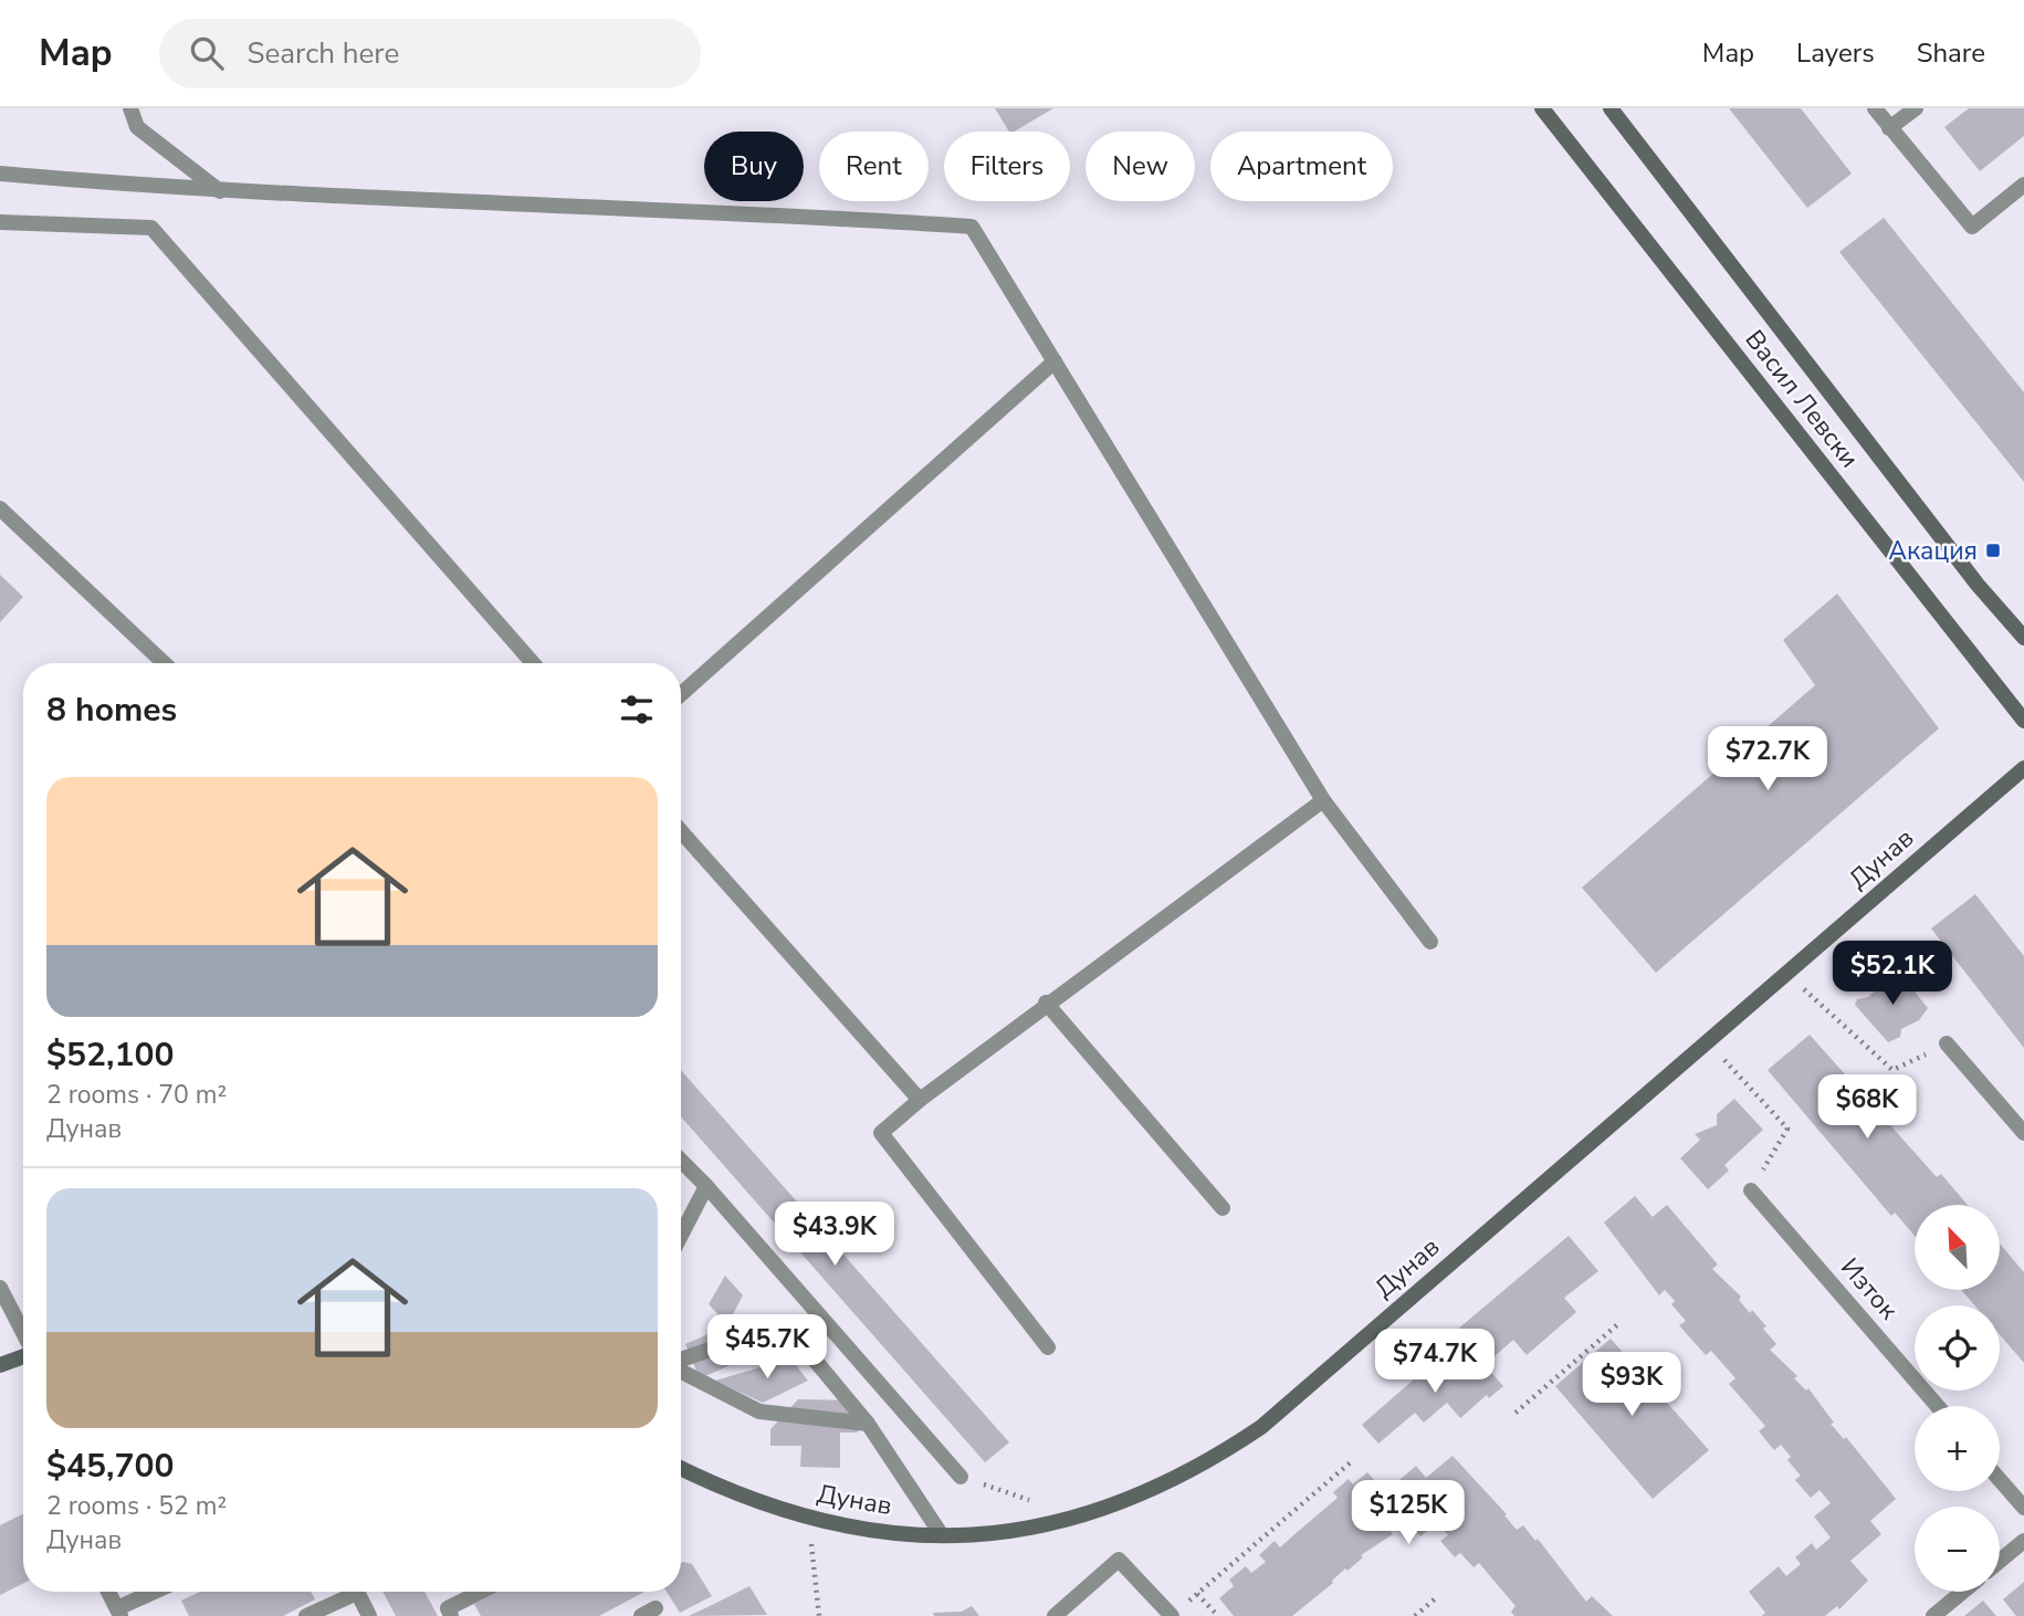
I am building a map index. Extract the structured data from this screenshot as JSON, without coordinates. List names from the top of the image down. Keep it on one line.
{"streets":{"main road":["Васил Левски","Дунав"],"street":["Изток"]},"places":{"transit":["Акация"]},"north":"top left","page":{"header":"Map","search":"Search here","nav":["Map","Layers","Share"],"chip":["Buy","Rent","Filters","New","Apartment"],"heading":"8 homes","price":["$72.7K","$52.1K","$68K","$43.9K","$45.7K","$74.7K","$93K","$125K"],"list":[{"name":"$52,100","note":"2 rooms · 70 m² · Дунав"},{"name":"$45,700","note":"2 rooms · 52 m² · Дунав"}],"map_buttons":["+","−"]}}
